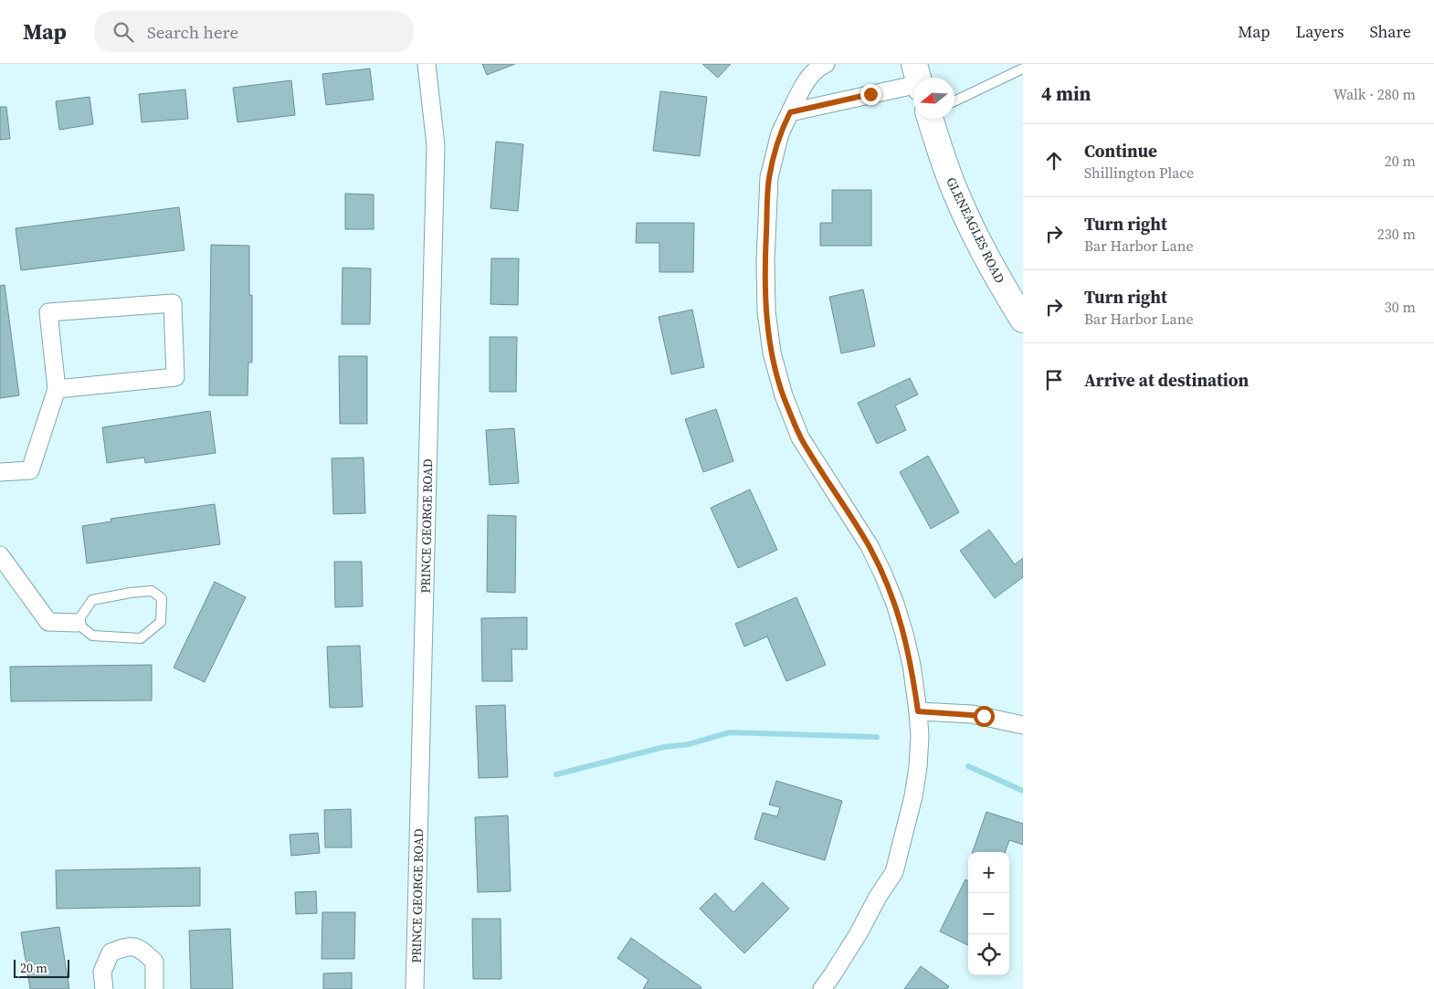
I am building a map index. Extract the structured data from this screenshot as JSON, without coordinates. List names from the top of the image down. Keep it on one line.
{"streets":{"street":["GLENEAGLES ROAD","PRINCE GEORGE ROAD"]},"scale_bar":"20 m","north":"left","page":{"header":"Map","search":"Search here","nav":["Map","Layers","Share"],"heading":["4 min","Walk · 280 m"],"list":[["Continue","Shillington Place","20 m"],["Turn right","Bar Harbor Lane","230 m"],["Turn right","Bar Harbor Lane","30 m"],"Arrive at destination"],"map_buttons":["+","−"],"scale":"20 m"}}
